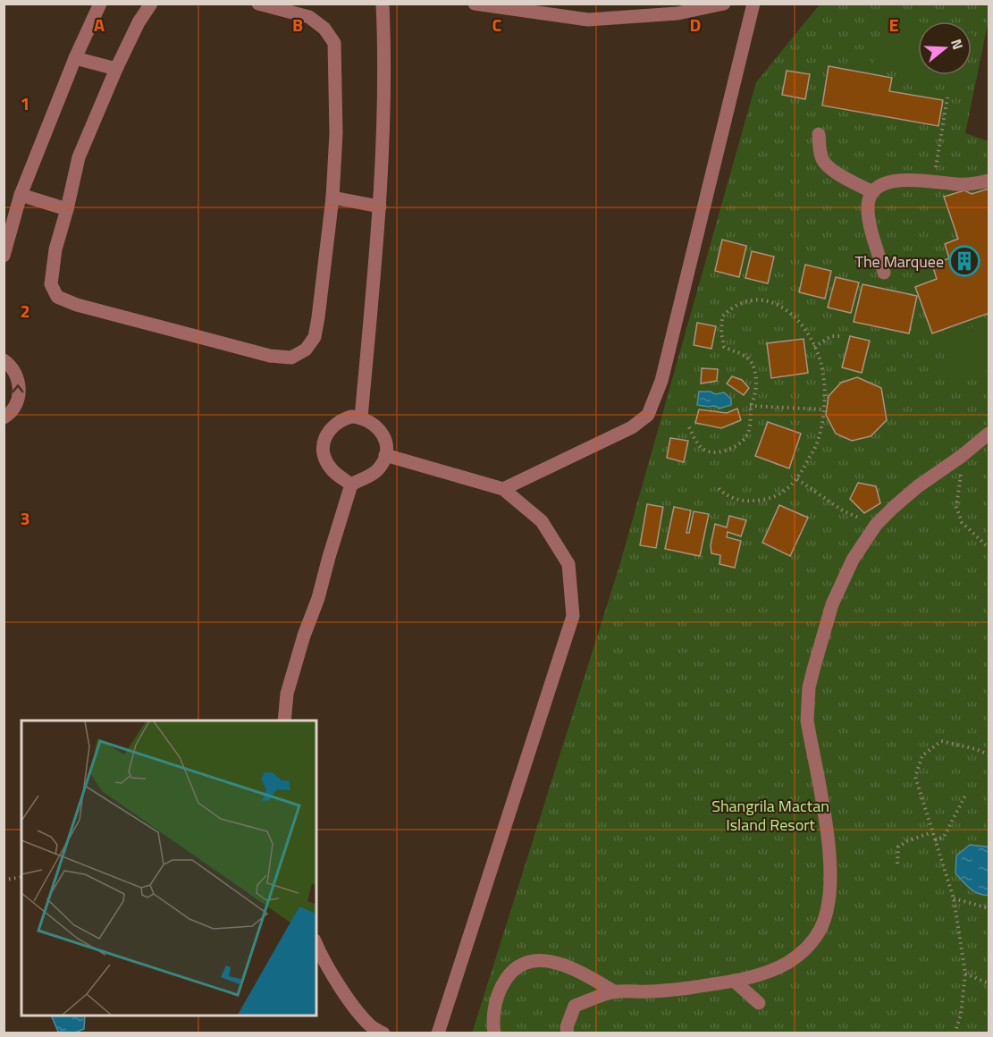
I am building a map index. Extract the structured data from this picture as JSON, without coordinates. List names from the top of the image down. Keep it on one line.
{"parks":["Shangrila Mactan Island Resort"],"places":{"building":["The Marquee"]},"north":"right","grid":{"columns":["A","B","C","D","E"],"rows":["1","2","3"]}}
